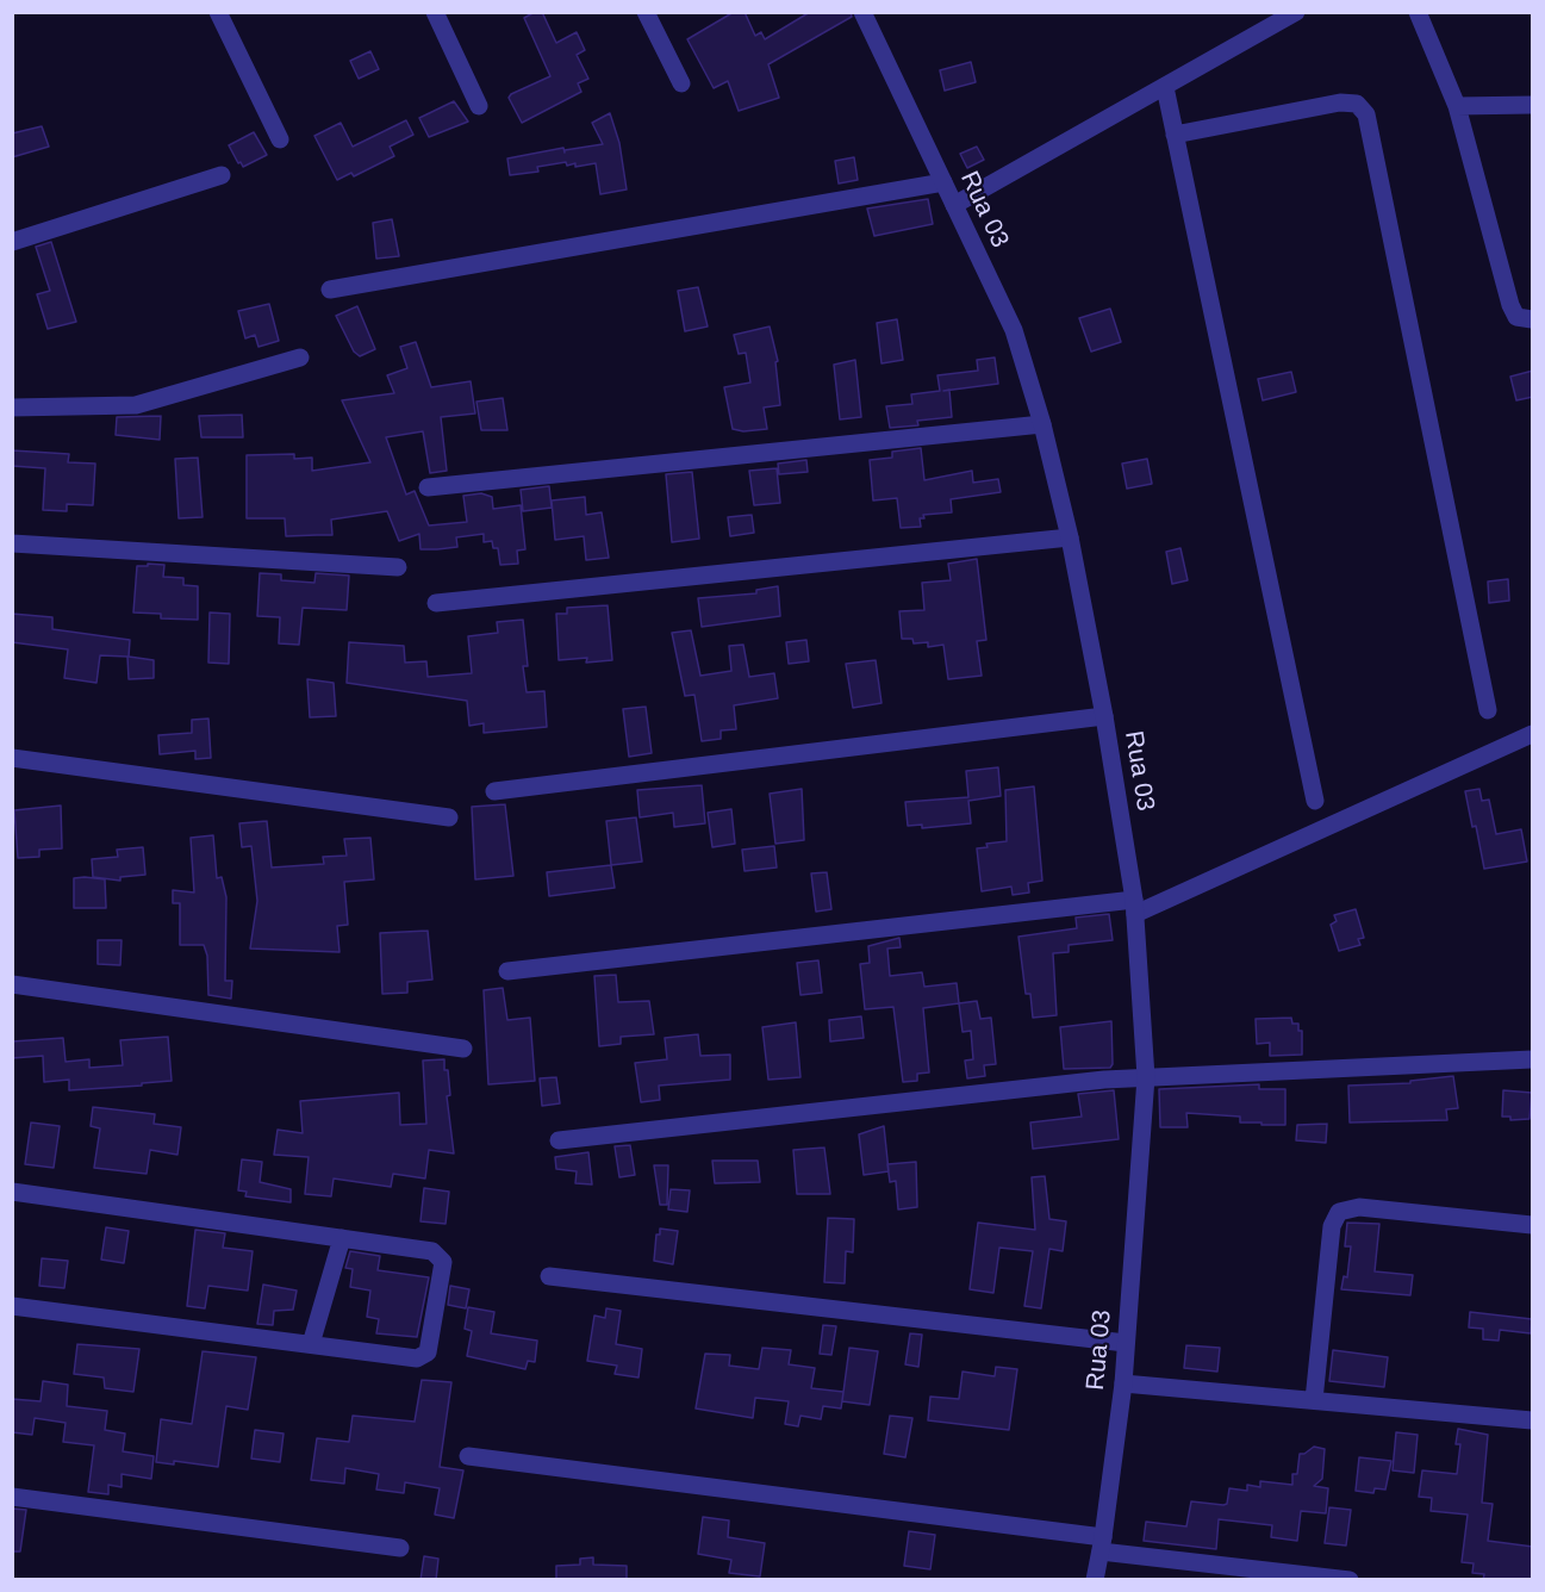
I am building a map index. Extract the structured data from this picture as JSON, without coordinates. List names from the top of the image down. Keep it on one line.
{"streets":{"street":["Rua 03"]}}
